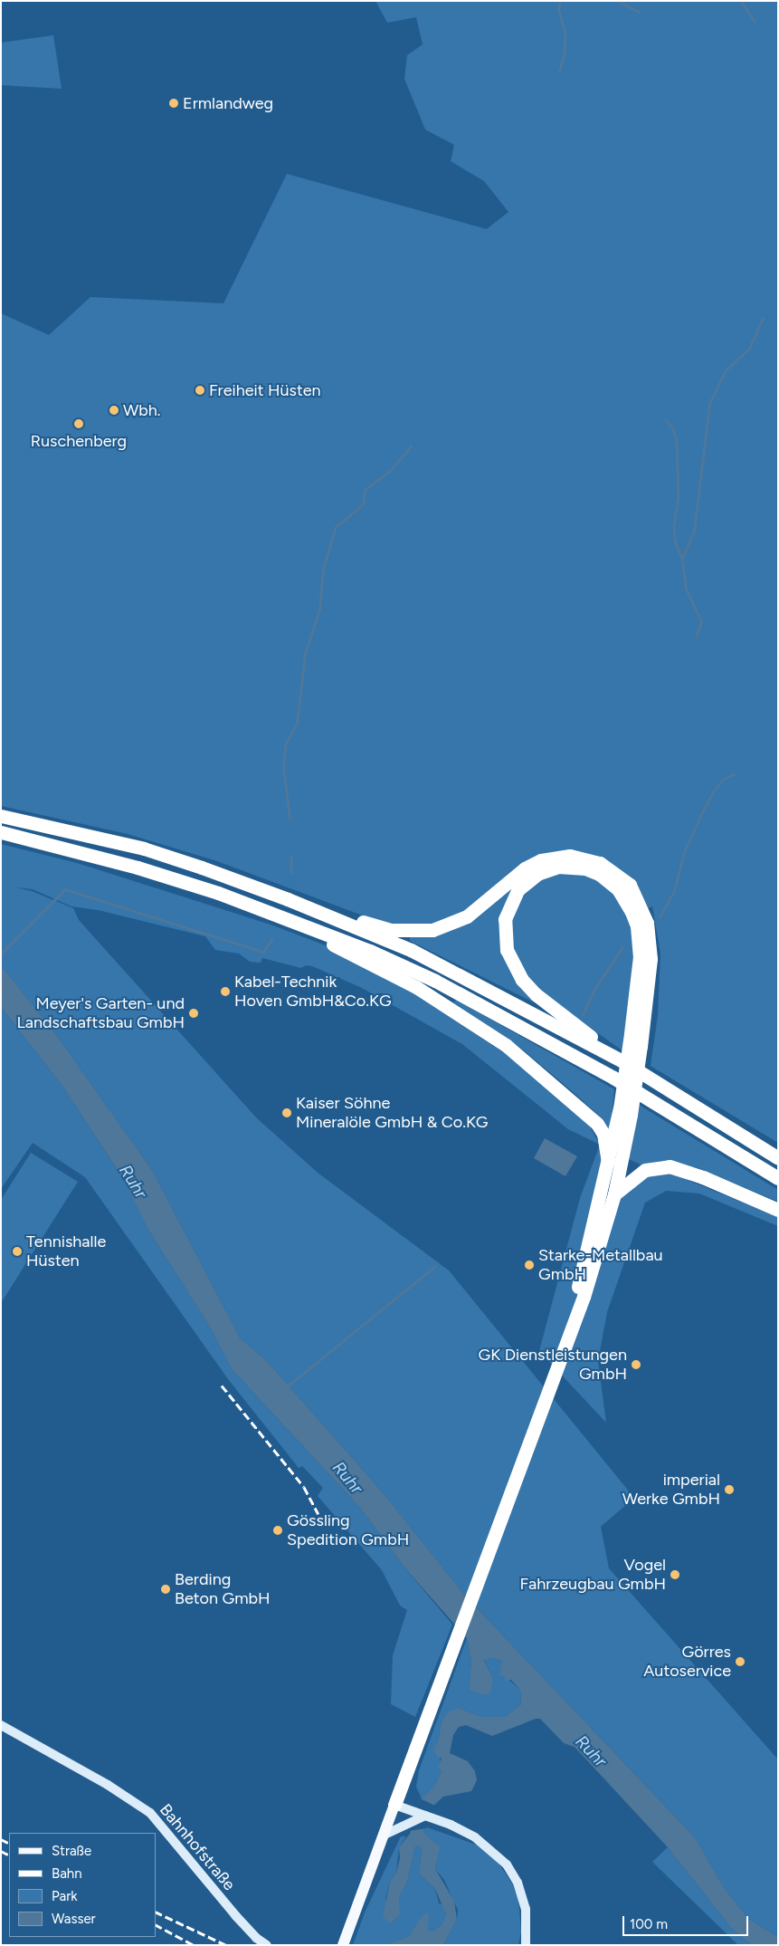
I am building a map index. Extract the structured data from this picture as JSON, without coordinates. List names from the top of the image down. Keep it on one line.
{"streets":{"street":["Bahnhofstraße"]},"water":["Ruhr"],"places":["Ermlandweg","Freiheit Hüsten","Wbh.","Ruschenberg","Kabel-Technik Hoven GmbH&Co.KG","Meyer's Garten- und Landschaftsbau GmbH","Kaiser Söhne Mineralöle GmbH & Co.KG","Tennishalle Hüsten","Starke-Metallbau GmbH","GK Dienstleistungen GmbH","imperial Werke GmbH","Gössling Spedition GmbH","Vogel Fahrzeugbau GmbH","Berding Beton GmbH","Görres Autoservice"],"legend":["Straße","Bahn","Park","Wasser"],"scale_bar":"100 m"}
